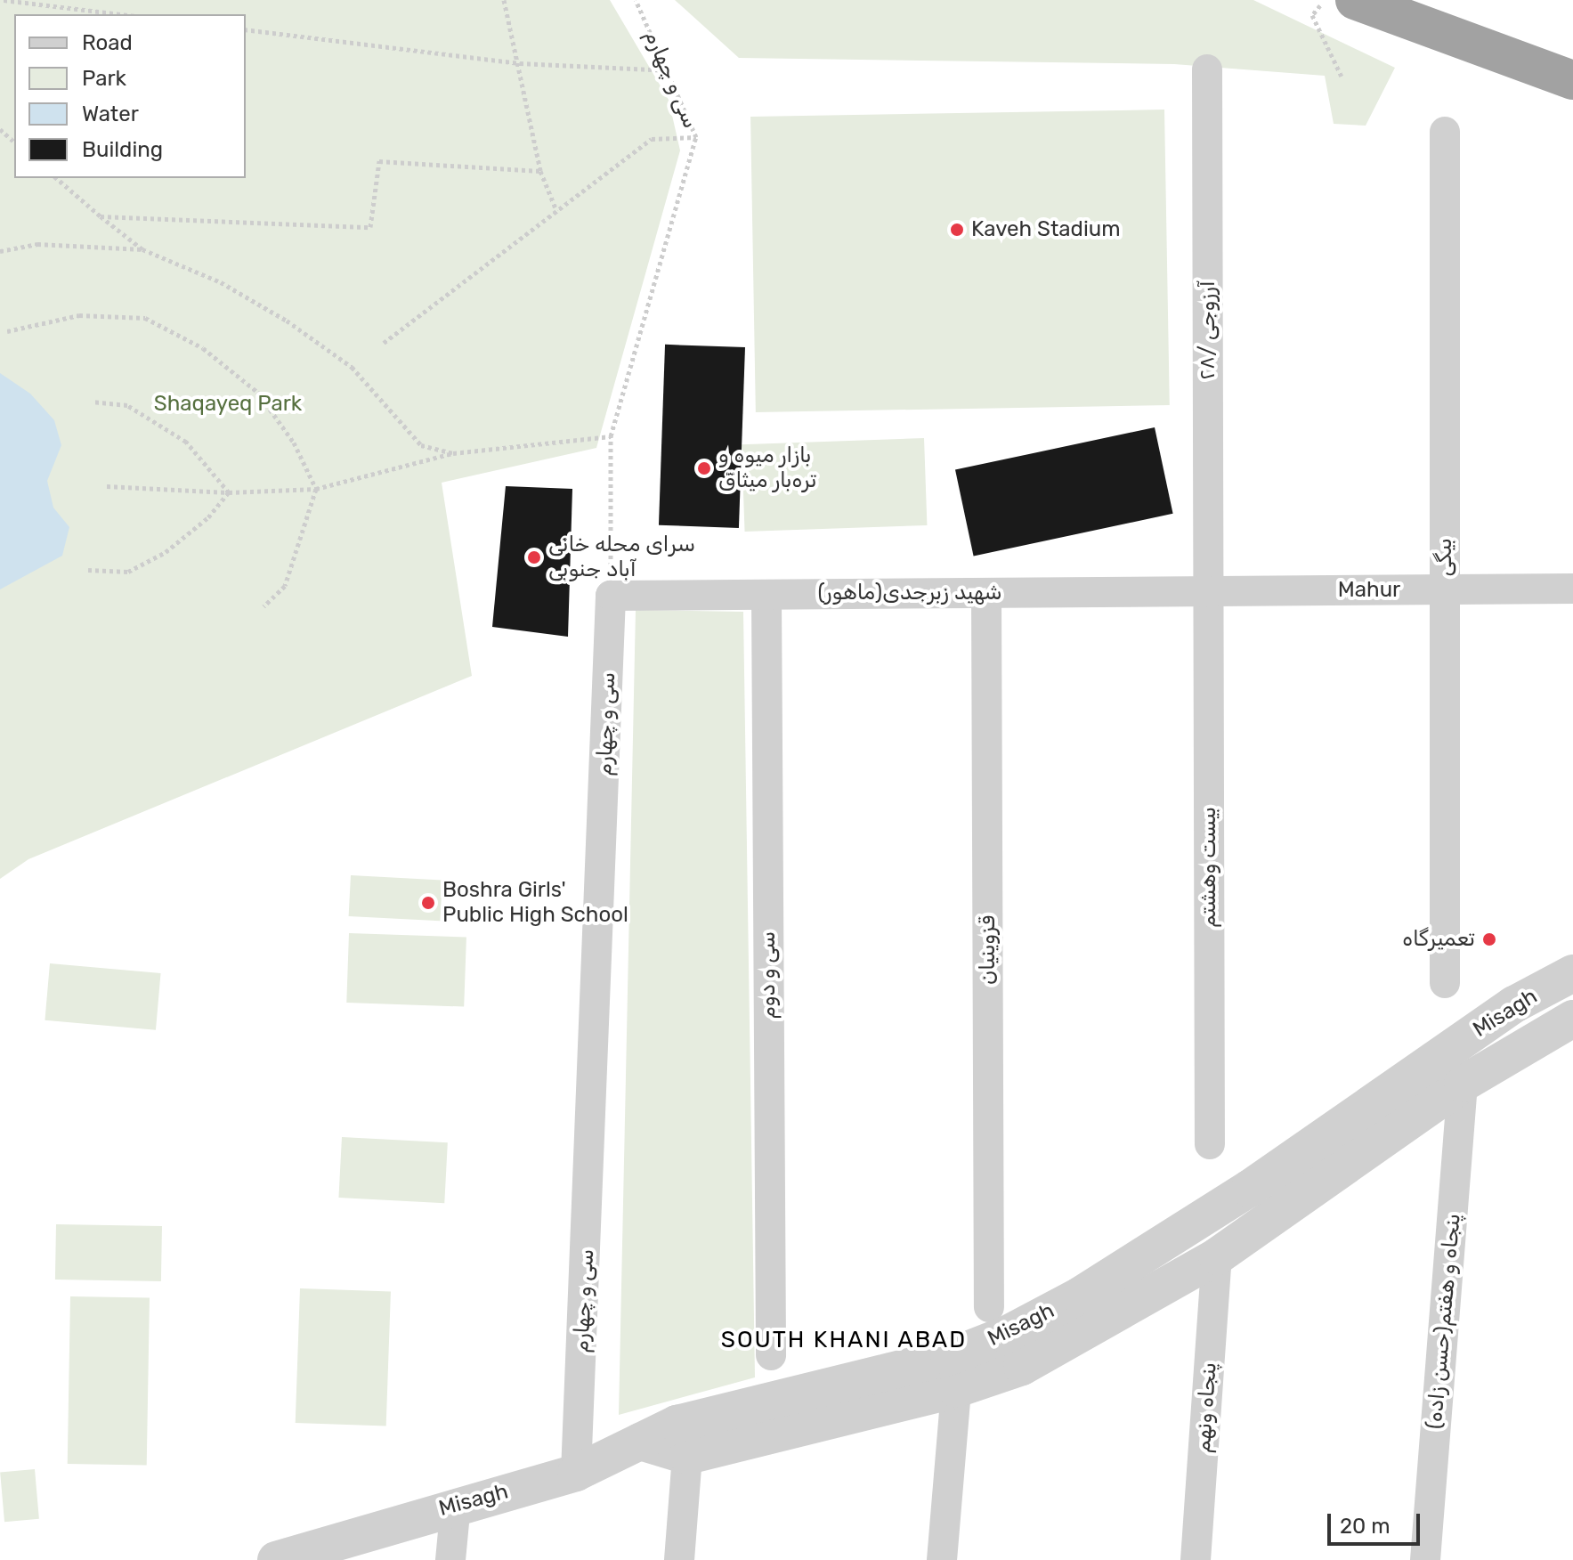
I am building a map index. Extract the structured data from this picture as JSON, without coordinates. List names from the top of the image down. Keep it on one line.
{"streets":{"street":["سی و چهارم","آرزوجی /۲۸","بیگی","Mahur","شهید زبرجدی(ماهور)","بیست وهشتم","قزوینیان","سی و دوم","Misagh","(حسن زاده)پنجاه و هفتم","پنجاه ونهم"]},"crossings":[["سی و چهارم","شهید زبرجدی(ماهور)"],["سی و چهارم","Misagh"],["آرزوجی /۲۸","Mahur"],["آرزوجی /۲۸","شهید زبرجدی(ماهور)"],["آرزوجی /۲۸","بیست وهشتم"],["بیگی","Mahur"],["Mahur","شهید زبرجدی(ماهور)"],["Mahur","بیست وهشتم"],["شهید زبرجدی(ماهور)","بیست وهشتم"],["شهید زبرجدی(ماهور)","قزوینیان"],["شهید زبرجدی(ماهور)","سی و دوم"],["Misagh","(حسن زاده)پنجاه و هفتم"],["Misagh","پنجاه ونهم"]],"districts":["SOUTH KHANI ABAD"],"parks":["Shaqayeq Park"],"places":["Kaveh Stadium","بازار میوه و تره‌بار میثاق","سرای محله خانی آباد جنوبی","Boshra Girls' Public High School","تعمیرگاه"],"legend":["Road","Park","Water","Building"],"scale_bar":"20 m"}
